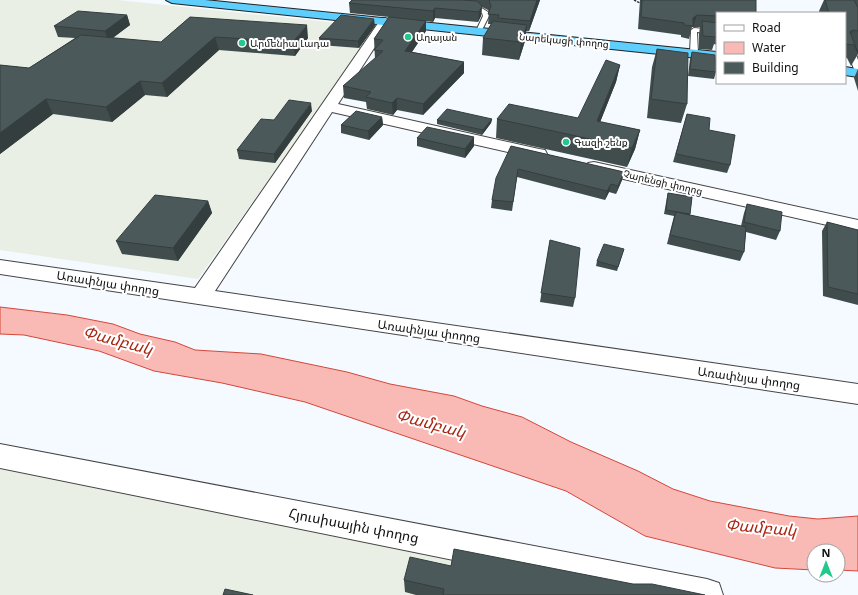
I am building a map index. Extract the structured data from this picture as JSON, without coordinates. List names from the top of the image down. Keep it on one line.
{"streets":{"highway":["Նարեկացի փողոց"],"street":["Չարենցի փողոց","Առափնյա փողոց","Հյուսիսային փողոց"]},"water":["Փամբակ"],"places":["Աղայան","Արմենիա Լադա","Գազի շենք"],"legend":["Road","Water","Building"],"north":"top"}
